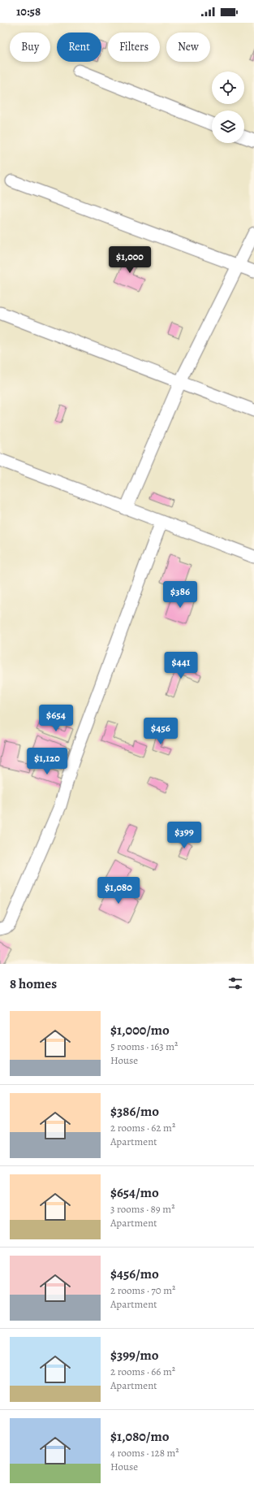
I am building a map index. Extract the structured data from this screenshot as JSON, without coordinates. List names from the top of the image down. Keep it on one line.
{"page":{"status":"10:58","chip":["Buy","Rent","Filters","New"],"price":["$1,000","$386","$441","$654","$456","$1,120","$399","$1,080"],"heading":"8 homes","list":[{"name":"$1,000/mo","note":"5 rooms · 163 m² · House"},{"name":"$386/mo","note":"2 rooms · 62 m² · Apartment"},{"name":"$654/mo","note":"3 rooms · 89 m² · Apartment"},{"name":"$456/mo","note":"2 rooms · 70 m² · Apartment"},{"name":"$399/mo","note":"2 rooms · 66 m² · Apartment"},{"name":"$1,080/mo","note":"4 rooms · 128 m² · House"}]}}
